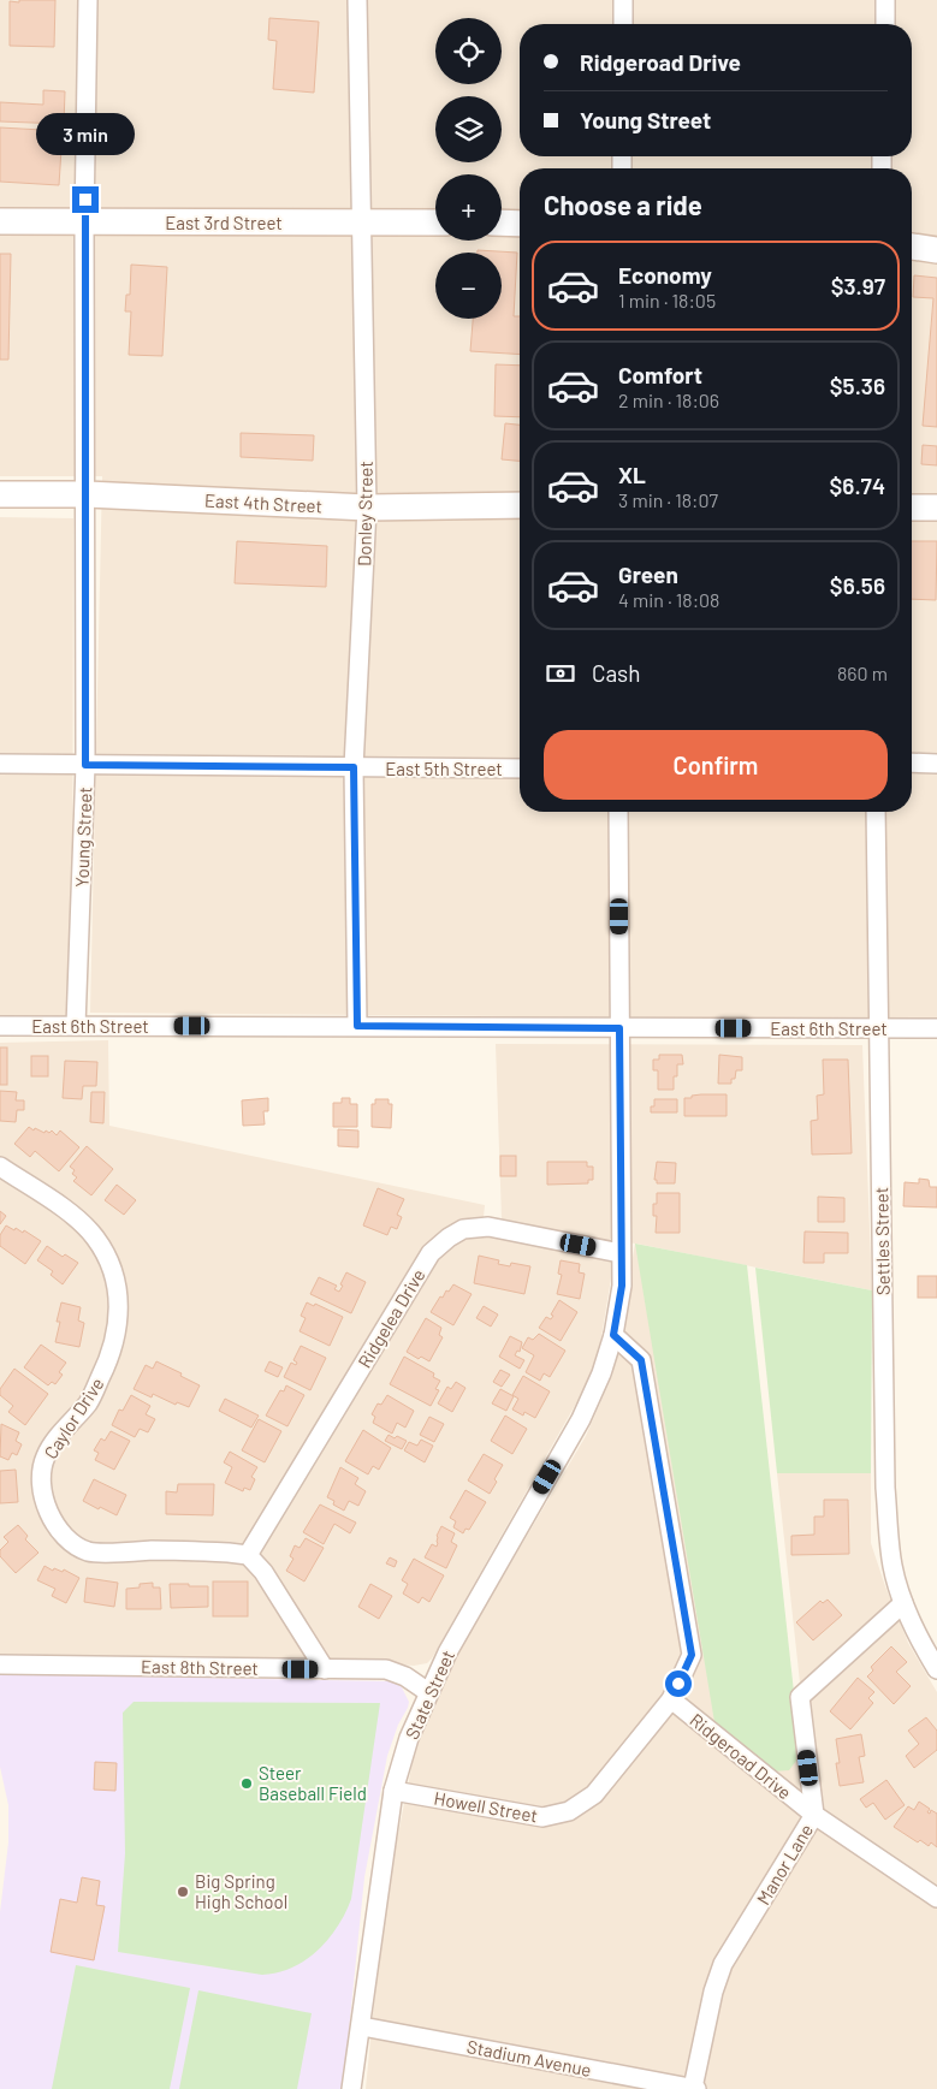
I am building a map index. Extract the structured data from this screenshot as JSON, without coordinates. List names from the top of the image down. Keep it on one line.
{"streets":{"main road":["East 3rd Street","East 4th Street"],"street":["Donley Street","East 5th Street","Young Street","East 6th Street","Settles Street","Ridgelea Drive","Caylor Drive","East 8th Street","State Street","Ridgeroad Drive","Howell Street","Manor Lane","Stadium Avenue"]},"crossings":[["East 3rd Street","Donley Street"],["East 3rd Street","Young Street"],["East 4th Street","Donley Street"],["East 4th Street","Young Street"],["Donley Street","East 5th Street"],["Donley Street","East 6th Street"],["East 5th Street","Young Street"],["Young Street","East 6th Street"],["East 6th Street","Settles Street"],["Settles Street","Manor Lane"],["Ridgelea Drive","Caylor Drive"],["East 8th Street","State Street"],["State Street","Howell Street"],["State Street","Stadium Avenue"],["Ridgeroad Drive","Howell Street"],["Ridgeroad Drive","Manor Lane"],["Manor Lane","Stadium Avenue"]],"places":["Steer Baseball Field","Big Spring High School"],"page":{"map_buttons":["+","−"],"banner":["Ridgeroad Drive","Young Street"],"bubble":"3 min","heading":"Choose a ride","list":[{"name":"Economy","note":"1 min · 18:05","value":"$3.97"},{"name":"Comfort","note":"2 min · 18:06","value":"$5.36"},{"name":"XL","note":"3 min · 18:07","value":"$6.74"},{"name":"Green","note":"4 min · 18:08","value":"$6.56"}],"pay":["Cash","860 m"],"buttons":"Confirm"}}
